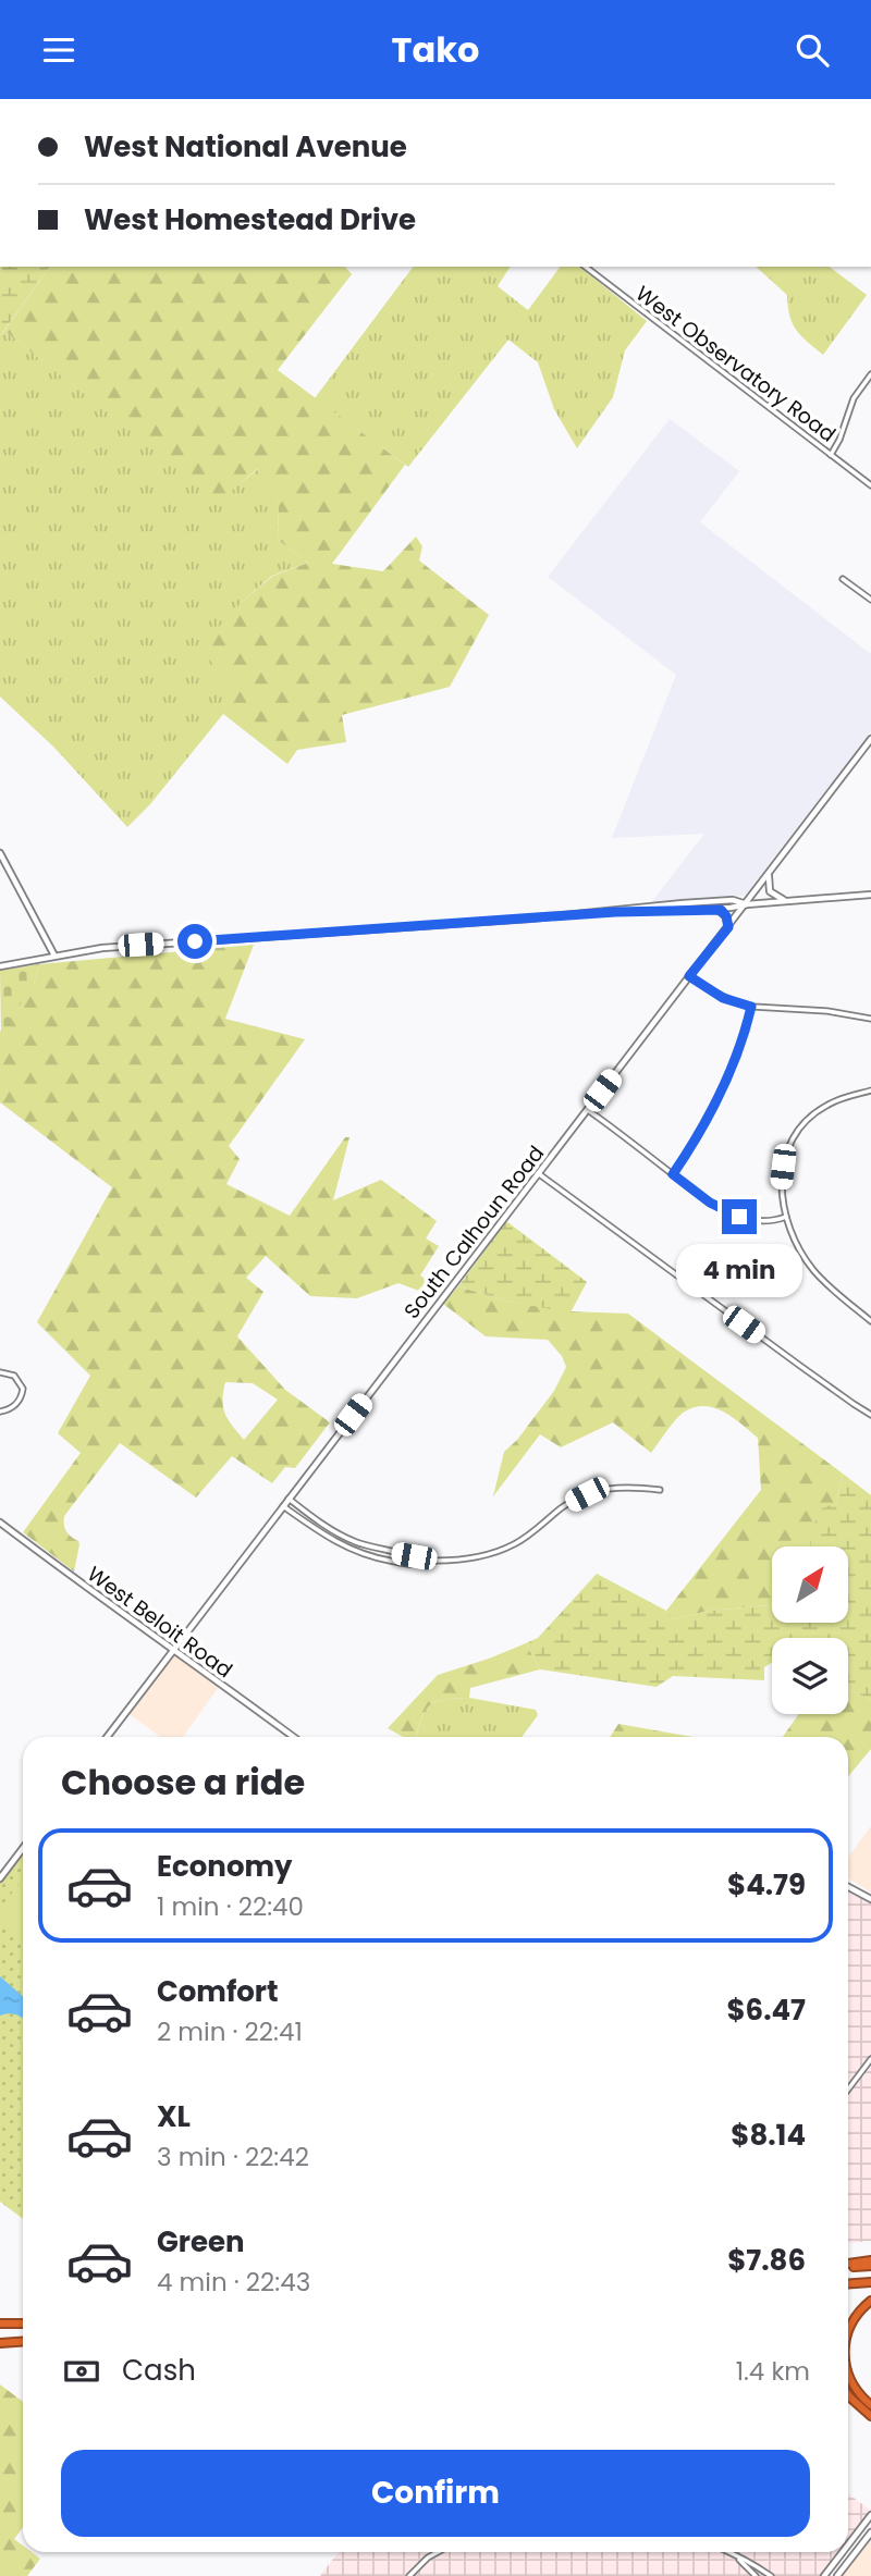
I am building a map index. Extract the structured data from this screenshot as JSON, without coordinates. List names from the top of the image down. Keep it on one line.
{"streets":{"main road":["South Calhoun Road","West Beloit Road"],"street":["West Observatory Road"]},"crossings":[["South Calhoun Road","West Beloit Road"]],"north":"top right","page":{"header":"Tako","banner":["West National Avenue","West Homestead Drive"],"bubble":"4 min","heading":"Choose a ride","list":[{"name":"Economy","note":"1 min · 22:40","value":"$4.79"},{"name":"Comfort","note":"2 min · 22:41","value":"$6.47"},{"name":"XL","note":"3 min · 22:42","value":"$8.14"},{"name":"Green","note":"4 min · 22:43","value":"$7.86"}],"pay":["Cash","1.4 km"],"buttons":"Confirm"}}
